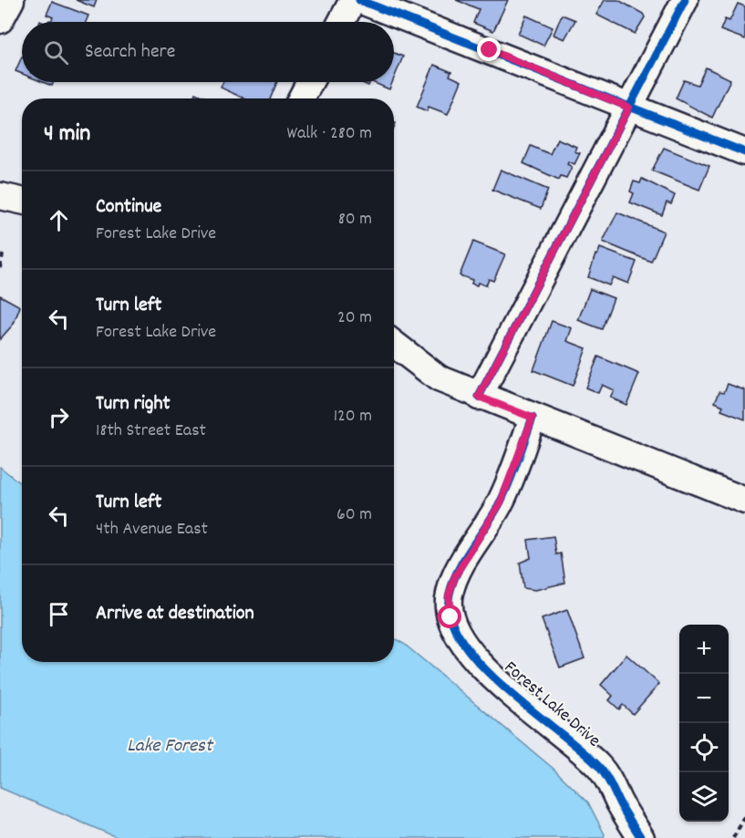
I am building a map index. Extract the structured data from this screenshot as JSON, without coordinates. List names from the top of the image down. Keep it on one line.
{"streets":{"street":["Forest Lake Drive"]},"water":["Lake Forest"],"page":{"search":"Search here","heading":["4 min","Walk · 280 m"],"list":[["Continue","Forest Lake Drive","80 m"],["Turn left","Forest Lake Drive","20 m"],["Turn right","18th Street East","120 m"],["Turn left","4th Avenue East","60 m"],"Arrive at destination"],"map_buttons":["+","−"]}}
